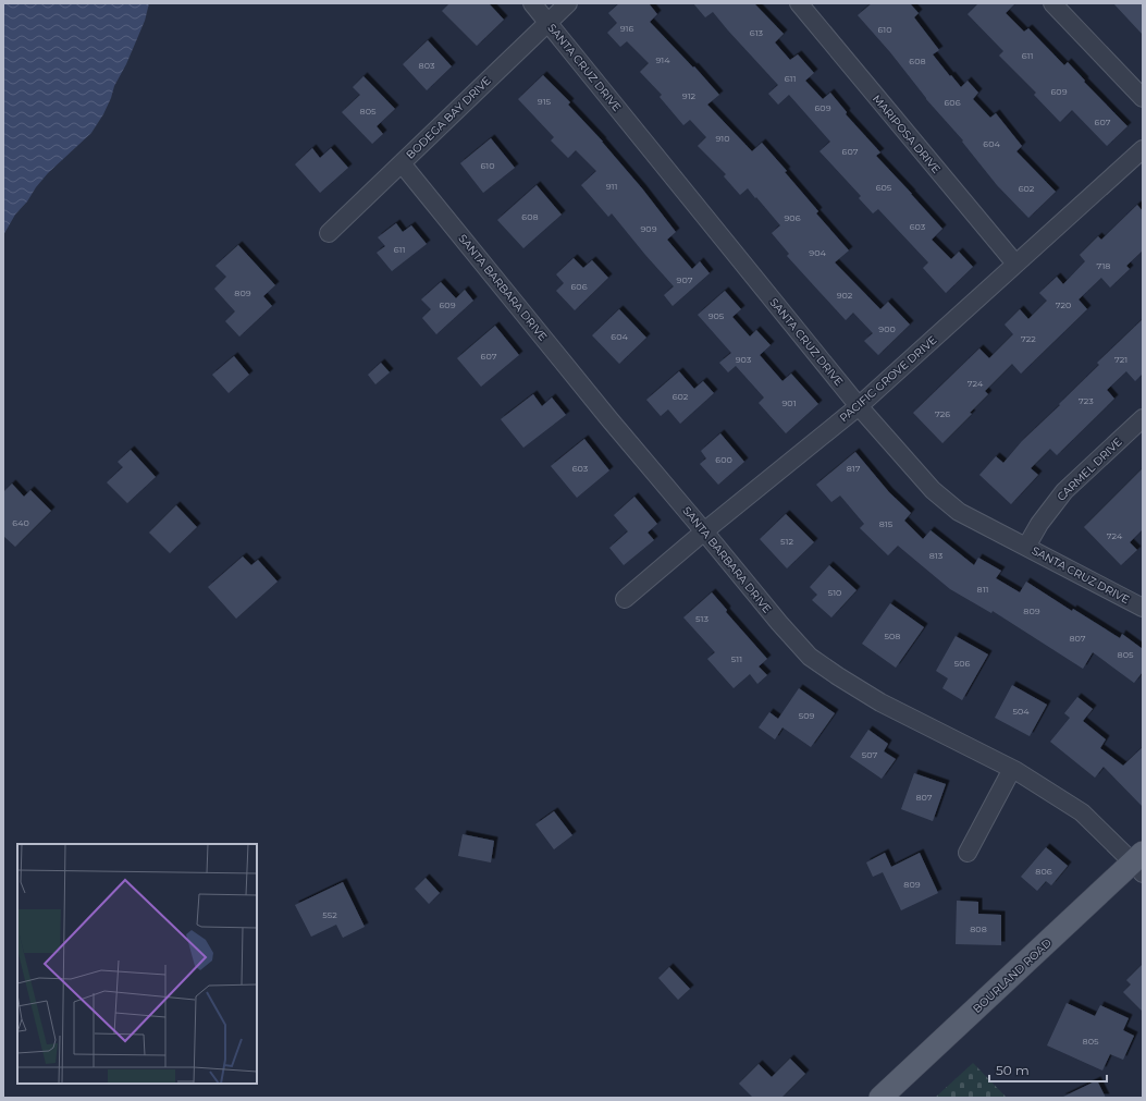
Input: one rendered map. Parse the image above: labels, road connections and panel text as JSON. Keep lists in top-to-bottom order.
{
  "streets": {
    "main road": ["BOURLAND ROAD"],
    "street": [
      "SANTA CRUZ DRIVE",
      "BODEGA BAY DRIVE",
      "MARIPOSA DRIVE",
      "SANTA BARBARA DRIVE",
      "PACIFIC GROVE DRIVE",
      "CARMEL DRIVE"
    ]
  },
  "crossings": [
    ["SANTA CRUZ DRIVE", "BODEGA BAY DRIVE"],
    ["SANTA CRUZ DRIVE", "PACIFIC GROVE DRIVE"],
    ["SANTA CRUZ DRIVE", "CARMEL DRIVE"],
    ["BODEGA BAY DRIVE", "SANTA BARBARA DRIVE"],
    ["MARIPOSA DRIVE", "PACIFIC GROVE DRIVE"],
    ["SANTA BARBARA DRIVE", "PACIFIC GROVE DRIVE"],
    ["SANTA BARBARA DRIVE", "BOURLAND ROAD"]
  ],
  "house_numbers": [
    "916",
    "610",
    "613",
    "611",
    "914",
    "608",
    "803",
    "611",
    "609",
    "912",
    "915",
    "606",
    "609",
    "805",
    "607",
    "910",
    "604",
    "607",
    "610",
    "911",
    "605",
    "602",
    "608",
    "906",
    "603",
    "909",
    "611",
    "904",
    "718",
    "907",
    "606",
    "809",
    "902",
    "609",
    "720",
    "905",
    "900",
    "604",
    "722",
    "607",
    "903",
    "721",
    "724",
    "602",
    "723",
    "901",
    "726",
    "600",
    "603",
    "817",
    "640",
    "815",
    "724",
    "512",
    "813",
    "811",
    "510",
    "809",
    "513",
    "508",
    "807",
    "805",
    "511",
    "506",
    "504",
    "509",
    "507",
    "807",
    "806",
    "809",
    "552",
    "808",
    "805"
  ],
  "scale_bar": "50 m"
}
